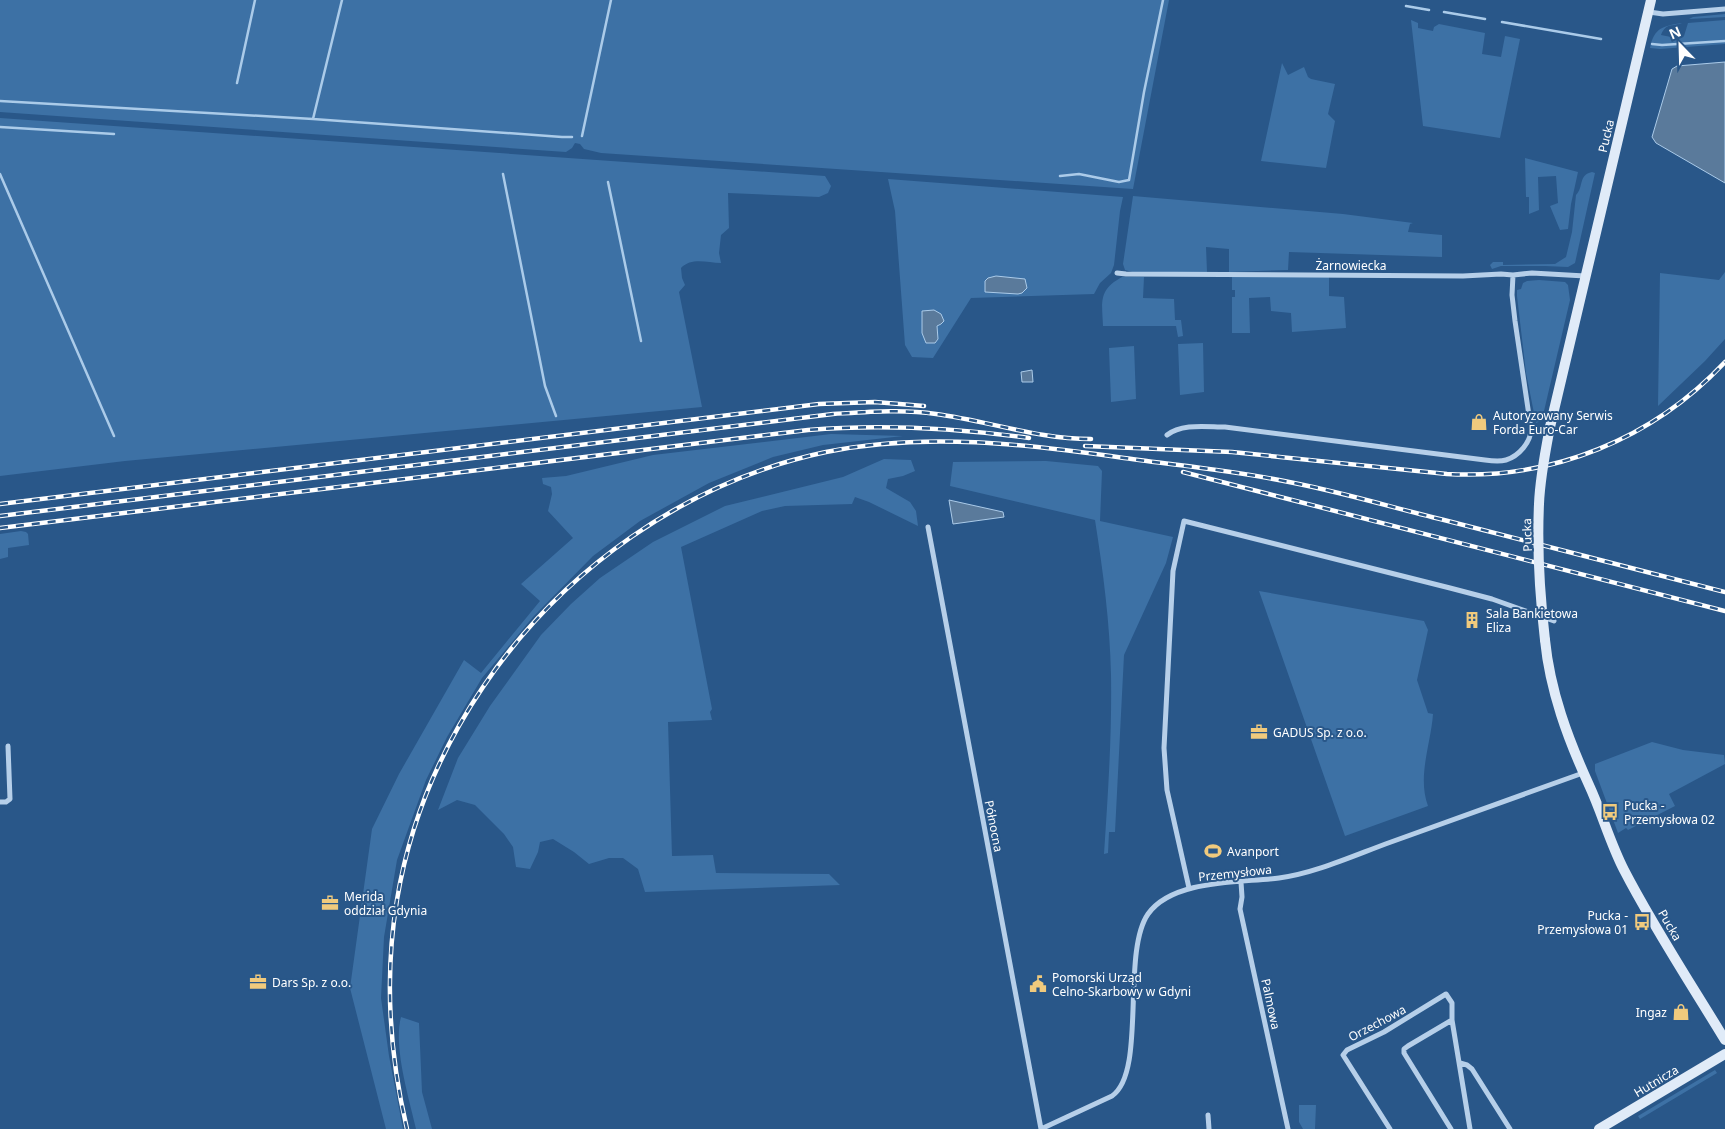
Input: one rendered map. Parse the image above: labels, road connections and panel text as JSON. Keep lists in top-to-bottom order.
{
  "streets": {
    "street": [
      "Pucka",
      "Żarnowiecka",
      "Północna",
      "Przemysłowa",
      "Palmowa",
      "Orzechowa",
      "Hutnicza"
    ]
  },
  "crossings": [
    ["Pucka", "Żarnowiecka"],
    ["Pucka", "Przemysłowa"],
    ["Północna", "Przemysłowa"],
    ["Przemysłowa", "Palmowa"]
  ],
  "places": {
    "shop": ["Autoryzowany Serwis Forda Euro-Car", "Ingaz"],
    "building": ["Sala Bankietowa Eliza"],
    "office": ["GADUS Sp. z o.o.", "Merida oddział Gdynia", "Dars Sp. z o.o."],
    "bus stop": ["Pucka - Przemysłowa 02", "Pucka - Przemysłowa 01"],
    "sports": ["Avanport"],
    "public building": ["Pomorski Urząd Celno-Skarbowy w Gdyni"]
  },
  "north": "top left"
}
